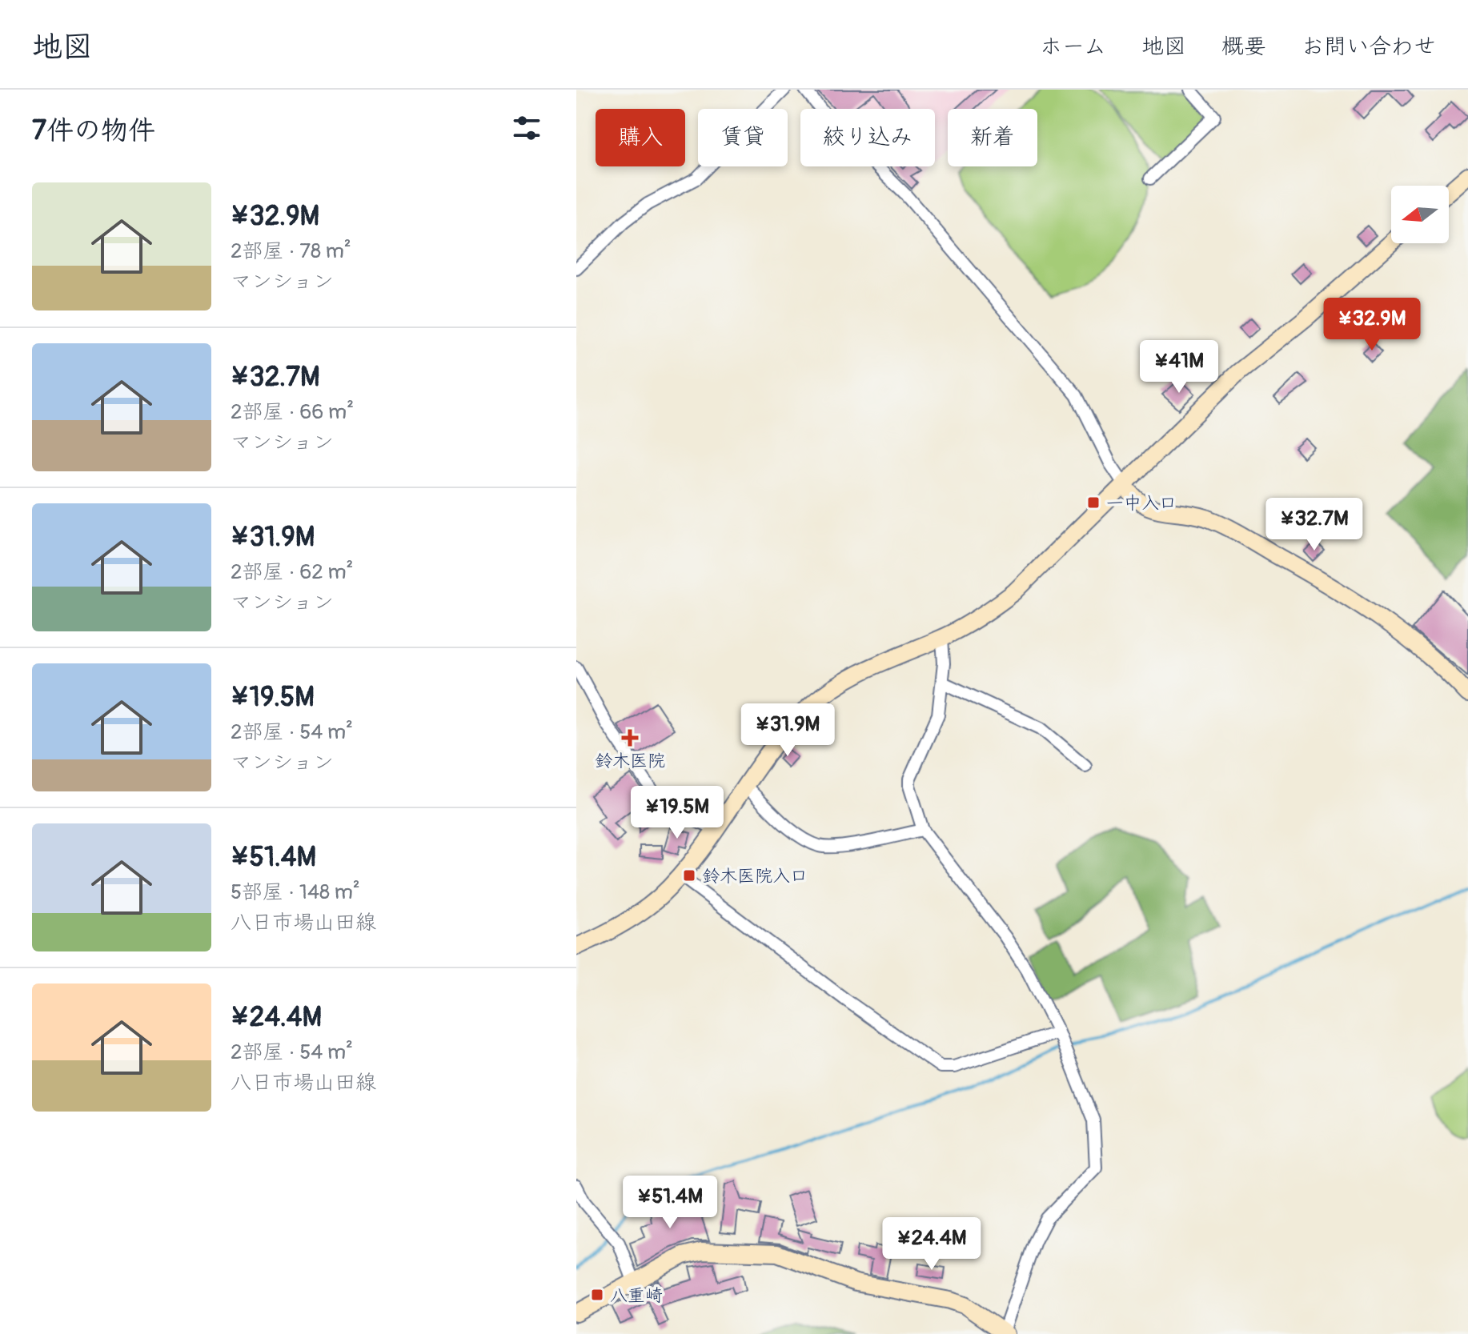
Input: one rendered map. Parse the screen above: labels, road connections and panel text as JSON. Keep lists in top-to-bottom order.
{
  "places": {
    "transit": ["一中入口", "鈴木医院入口", "八重崎"],
    "health": ["鈴木医院"]
  },
  "north": "left",
  "page": {
    "header": "地図",
    "nav": [
      "ホーム",
      "地図",
      "概要",
      "お問い合わせ"
    ],
    "heading": "7件の物件",
    "chip": [
      "購入",
      "賃貸",
      "絞り込み",
      "新着"
    ],
    "list": [
      {
        "name": "¥32.9M",
        "note": "2部屋 · 78 m² · マンション"
      },
      {
        "name": "¥32.7M",
        "note": "2部屋 · 66 m² · マンション"
      },
      {
        "name": "¥31.9M",
        "note": "2部屋 · 62 m² · マンション"
      },
      {
        "name": "¥19.5M",
        "note": "2部屋 · 54 m² · マンション"
      },
      {
        "name": "¥51.4M",
        "note": "5部屋 · 148 m² · 八日市場山田線"
      },
      {
        "name": "¥24.4M",
        "note": "2部屋 · 54 m² · 八日市場山田線"
      }
    ],
    "price": [
      "¥32.9M",
      "¥41M",
      "¥32.7M",
      "¥31.9M",
      "¥19.5M",
      "¥51.4M",
      "¥24.4M"
    ]
  }
}
